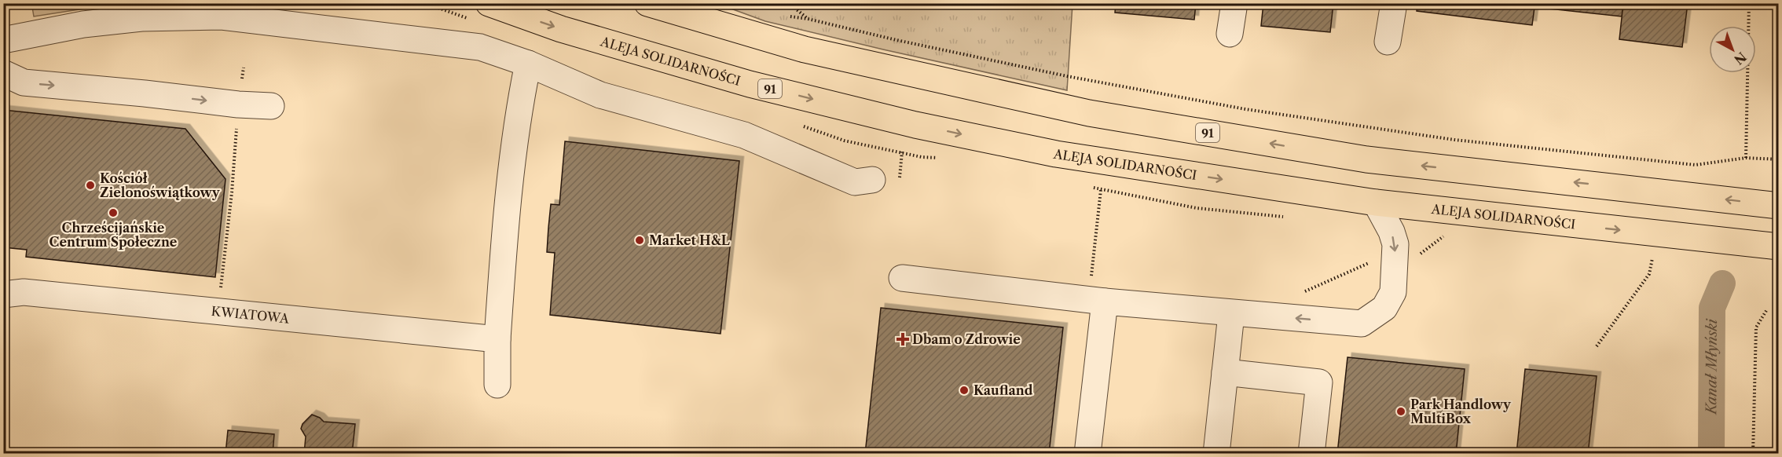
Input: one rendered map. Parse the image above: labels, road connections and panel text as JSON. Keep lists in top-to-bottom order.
{
  "streets": {
    "main road": ["ALEJA SOLIDARNOŚCI", "91"],
    "street": ["KWIATOWA"]
  },
  "water": ["Kanał Młyński"],
  "places": {
    "other": [
      "Kościół Zielonoświątkowy",
      "Chrześcijańskie Centrum Społeczne",
      "Market H&L",
      "Kaufland",
      "Park Handlowy MultiBox"
    ],
    "health": ["Dbam o Zdrowie"]
  },
  "north": "bottom right"
}
